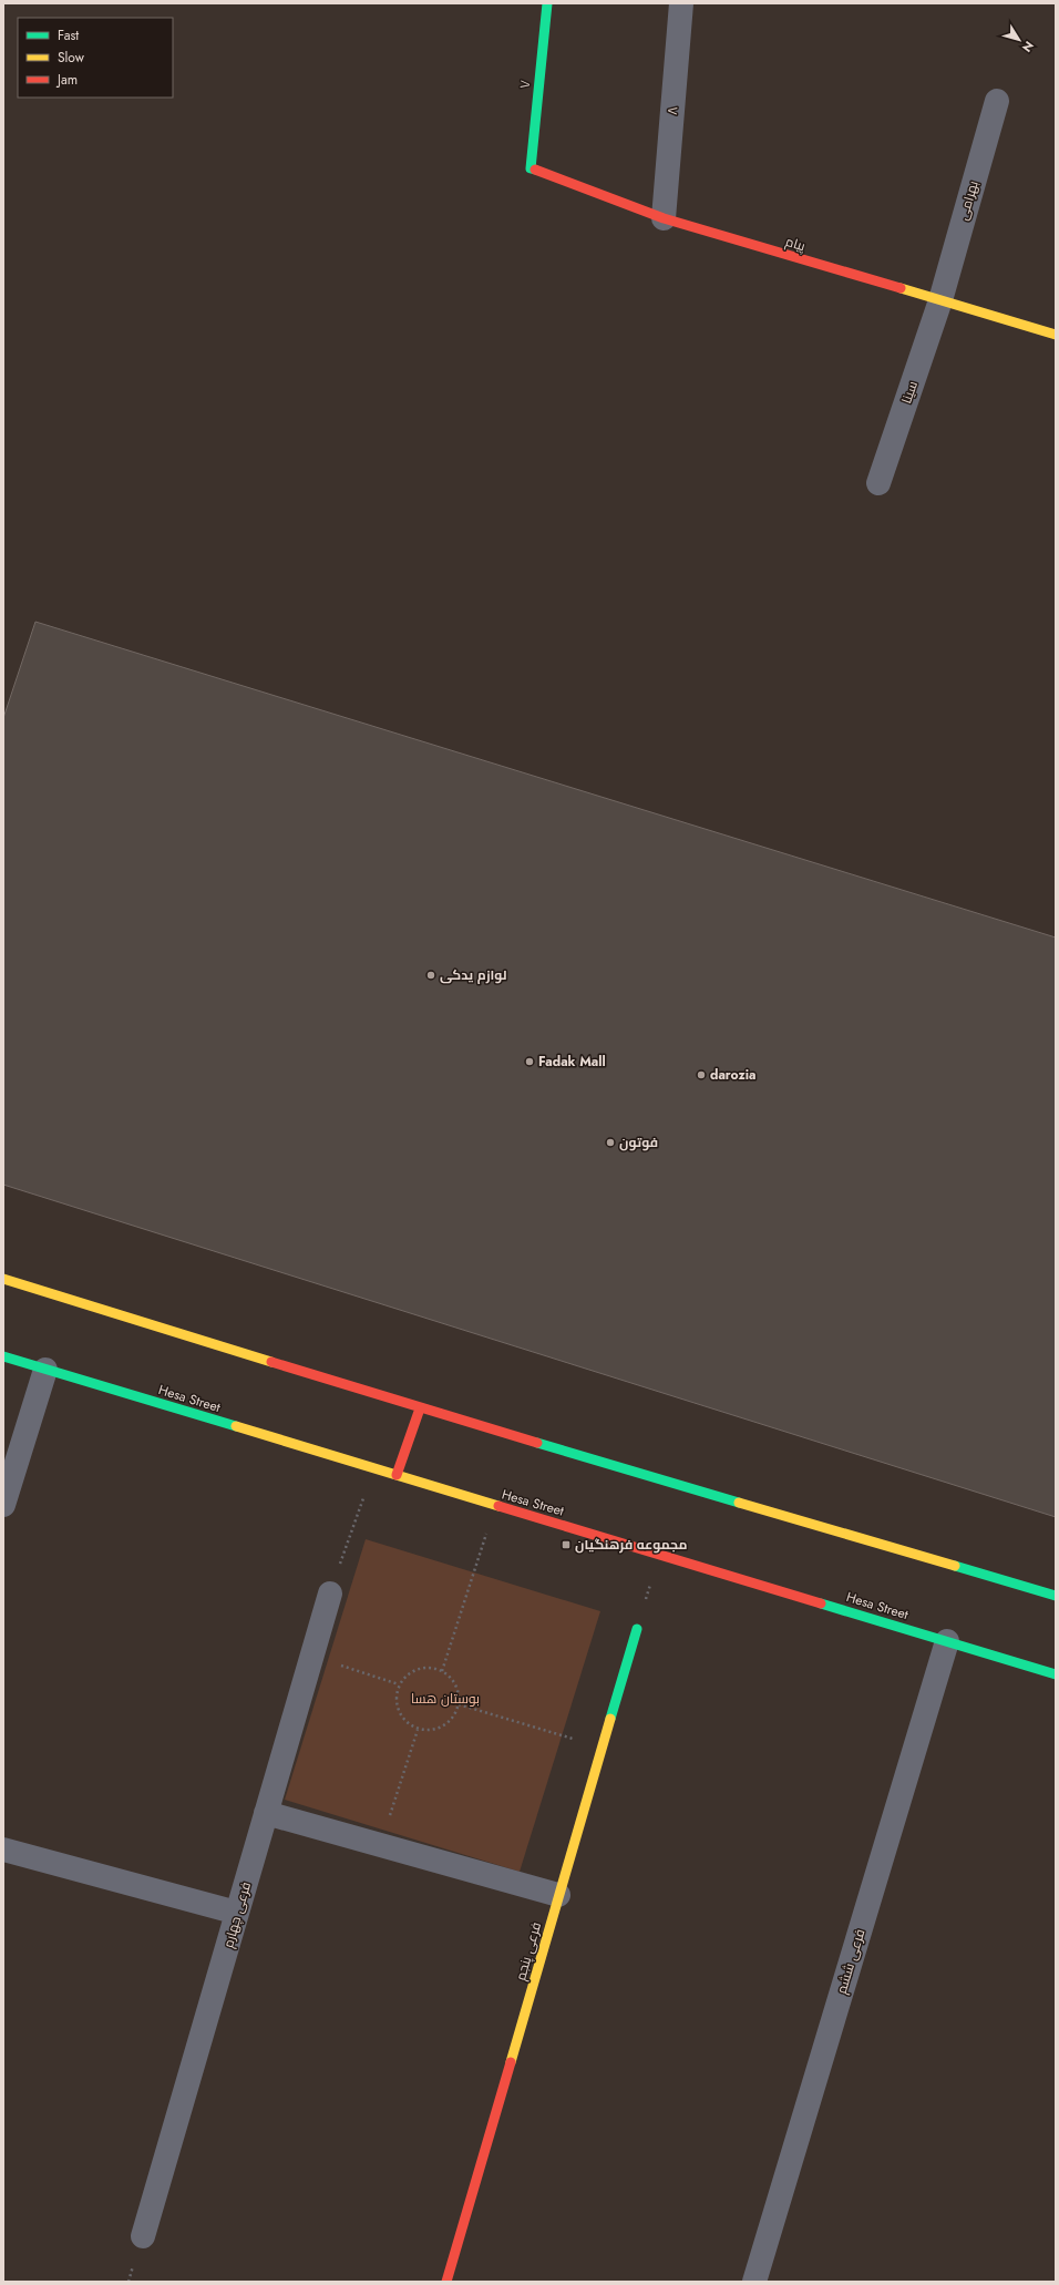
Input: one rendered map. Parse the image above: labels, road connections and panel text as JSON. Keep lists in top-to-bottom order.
{
  "streets": {
    "main road": [
      "۷",
      "پیام",
      "Hesa Street",
      "فرعی پنجم"
    ],
    "street": [
      "۸",
      "بهرامی",
      "سینا",
      "فرعی چهارم",
      "فرعی ششم"
    ]
  },
  "crossings": [
    ["۷", "پیام"],
    ["۸", "پیام"],
    ["بهرامی", "پیام"],
    ["بهرامی", "سینا"],
    ["پیام", "سینا"],
    ["Hesa Street", "فرعی ششم"]
  ],
  "parks": ["بوستان هسا"],
  "places": {
    "other": [
      "لوازم یدکی",
      "Fadak Mall",
      "darozia",
      "فوتون"
    ],
    "transit": ["مجموعه فرهنگیان"]
  },
  "legend": ["Fast", "Slow", "Jam"],
  "north": "bottom right"
}
